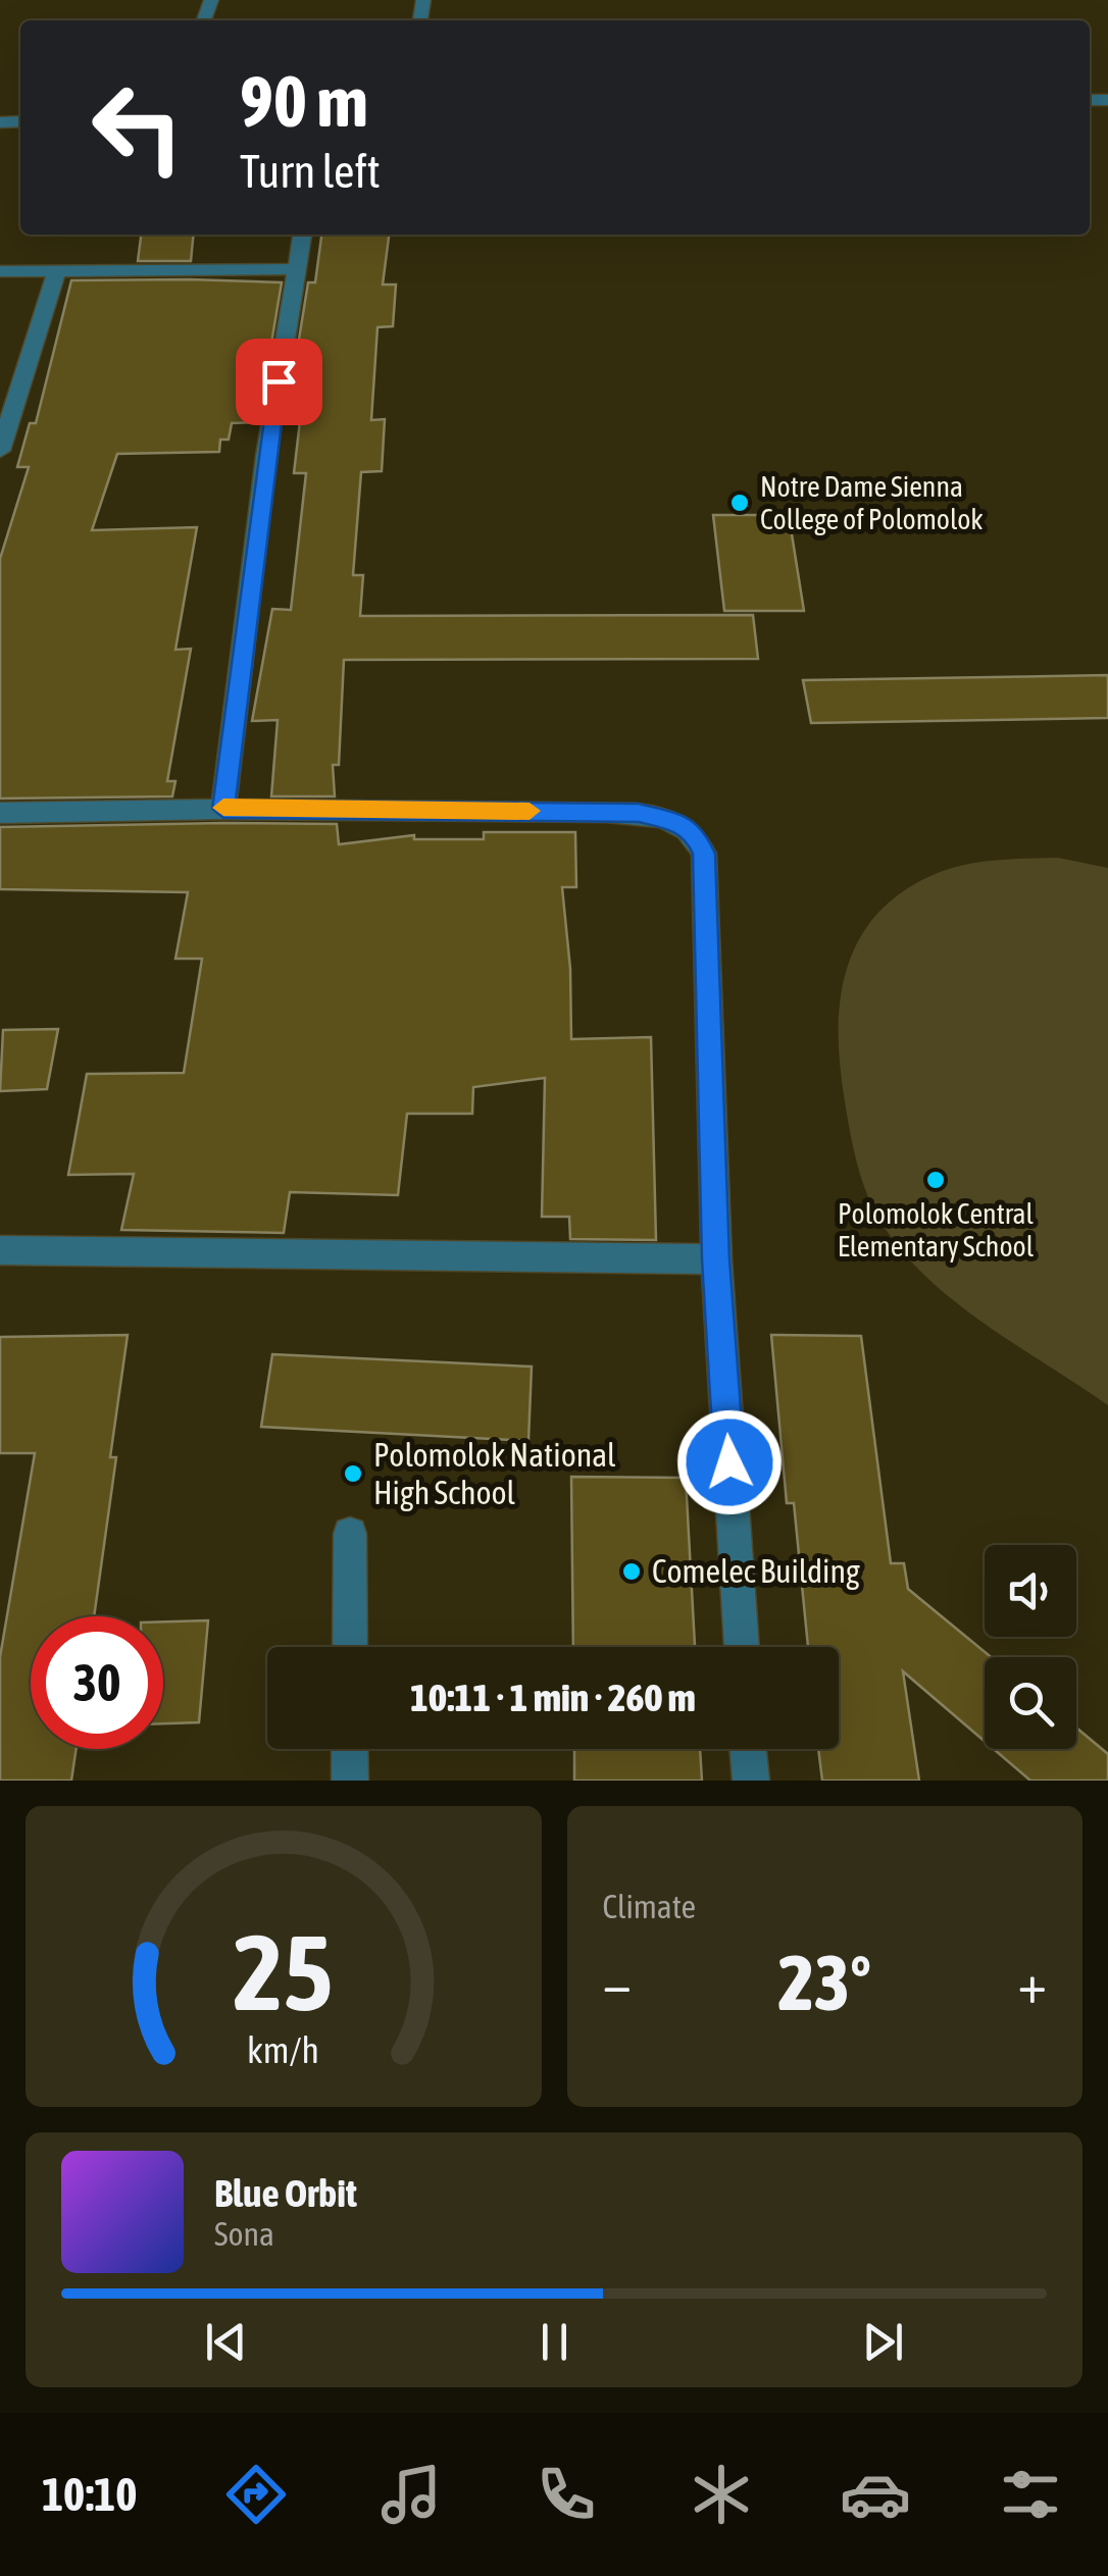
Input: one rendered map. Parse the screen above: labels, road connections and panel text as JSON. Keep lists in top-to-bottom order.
{
  "places": [
    "Notre Dame Sienna College of Polomolok",
    "Polomolok Central Elementary School",
    "Polomolok National High School",
    "Comelec Building"
  ],
  "page": {
    "turn": ["90 m", "Turn left"],
    "limit": "30",
    "trip": "10:11 · 1 min · 260 m",
    "tile": "Climate",
    "heat": ["−", "23°", "+"],
    "song": ["Blue Orbit", "Sona"],
    "tabs": "10:10",
    "gauge": ["25", "km/h"]
  }
}
